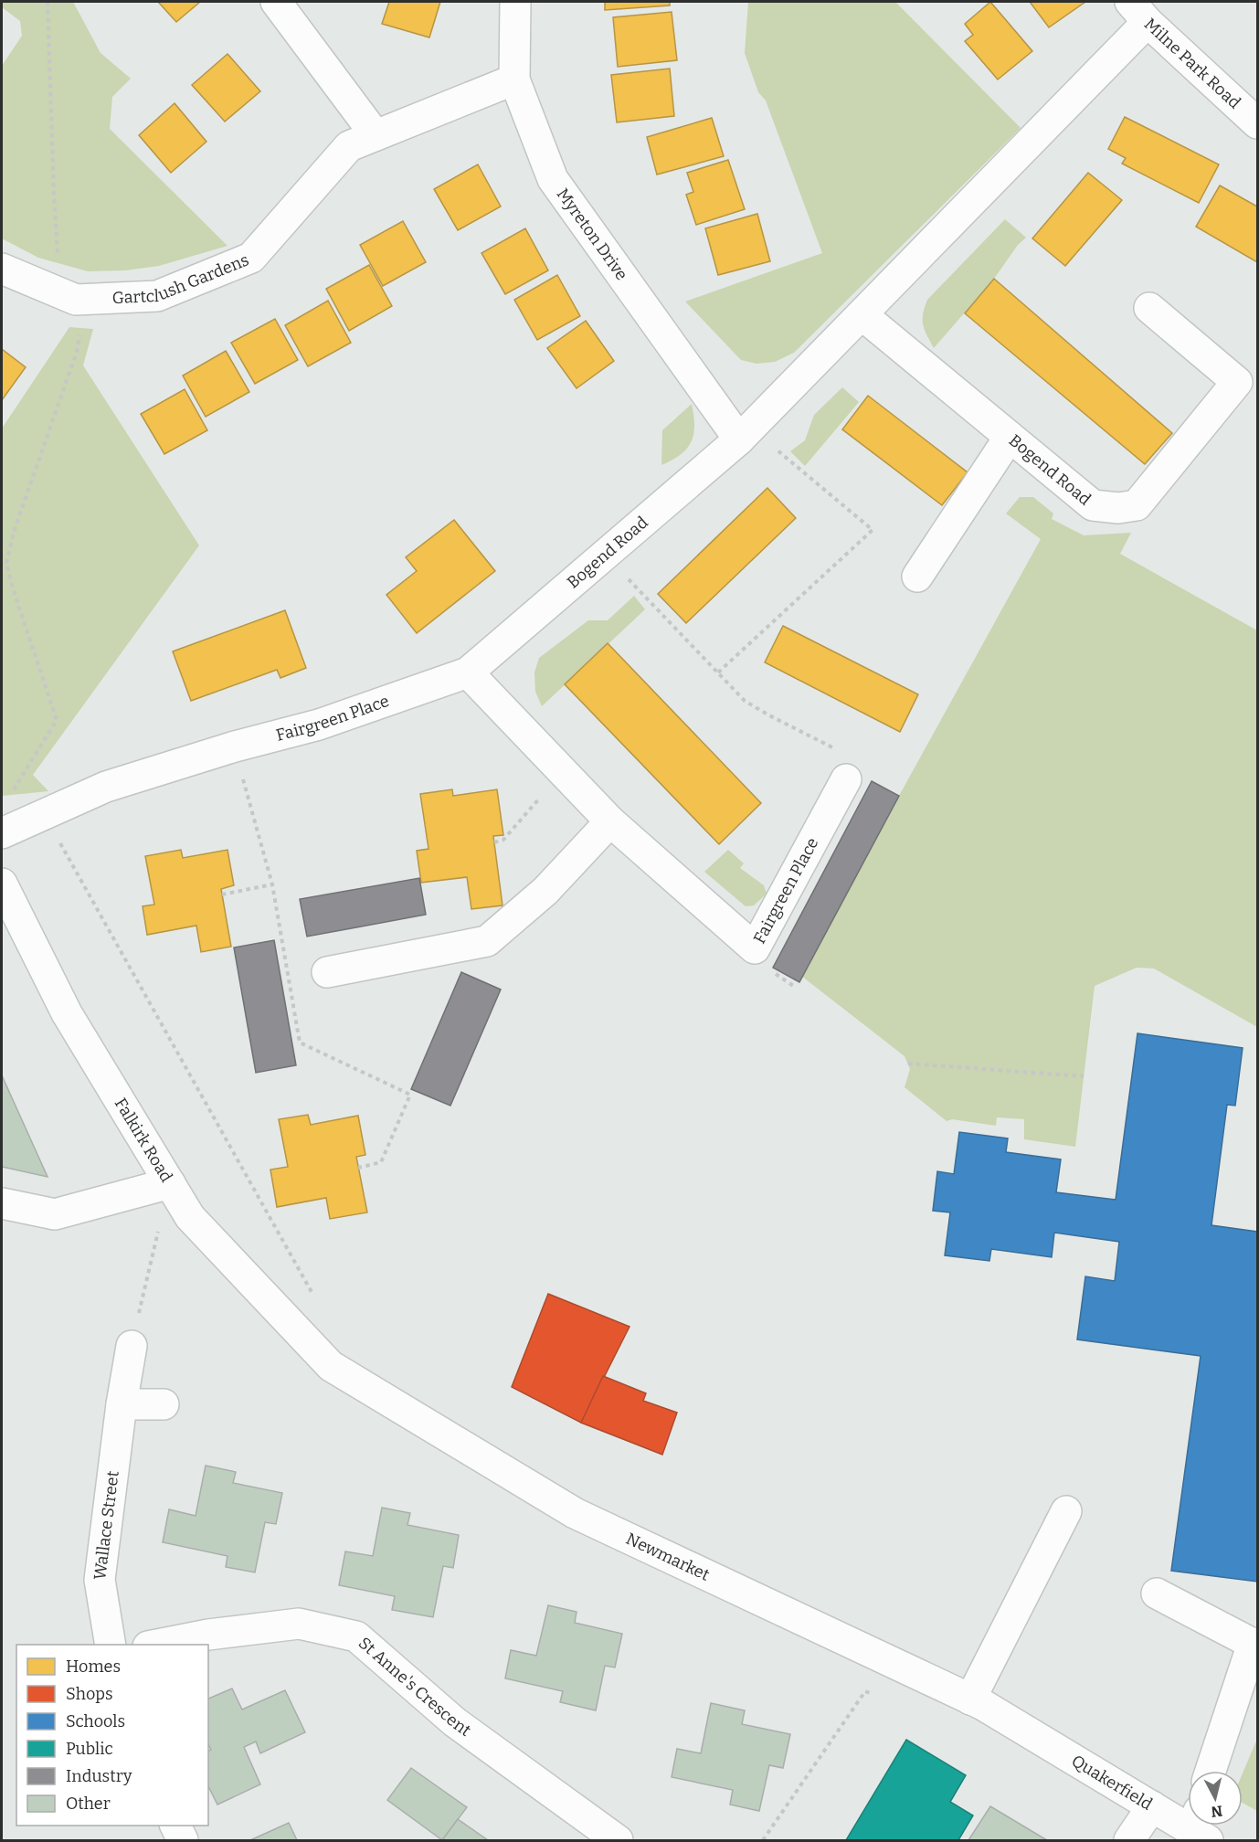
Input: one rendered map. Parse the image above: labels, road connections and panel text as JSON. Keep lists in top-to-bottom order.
{
  "streets": {
    "street": [
      "Milne Park Road",
      "Myreton Drive",
      "Gartclush Gardens",
      "Bogend Road",
      "Fairgreen Place",
      "Falkirk Road",
      "Wallace Street",
      "Newmarket",
      "St Anne's Crescent",
      "Quakerfield"
    ]
  },
  "crossings": [
    ["Milne Park Road", "Bogend Road"],
    ["Myreton Drive", "Gartclush Gardens"],
    ["Myreton Drive", "Bogend Road"],
    ["Bogend Road", "Fairgreen Place"],
    ["Falkirk Road", "Newmarket"],
    ["Newmarket", "Quakerfield"]
  ],
  "legend": [
    "Homes",
    "Shops",
    "Schools",
    "Public",
    "Industry",
    "Other"
  ],
  "north": "bottom"
}
